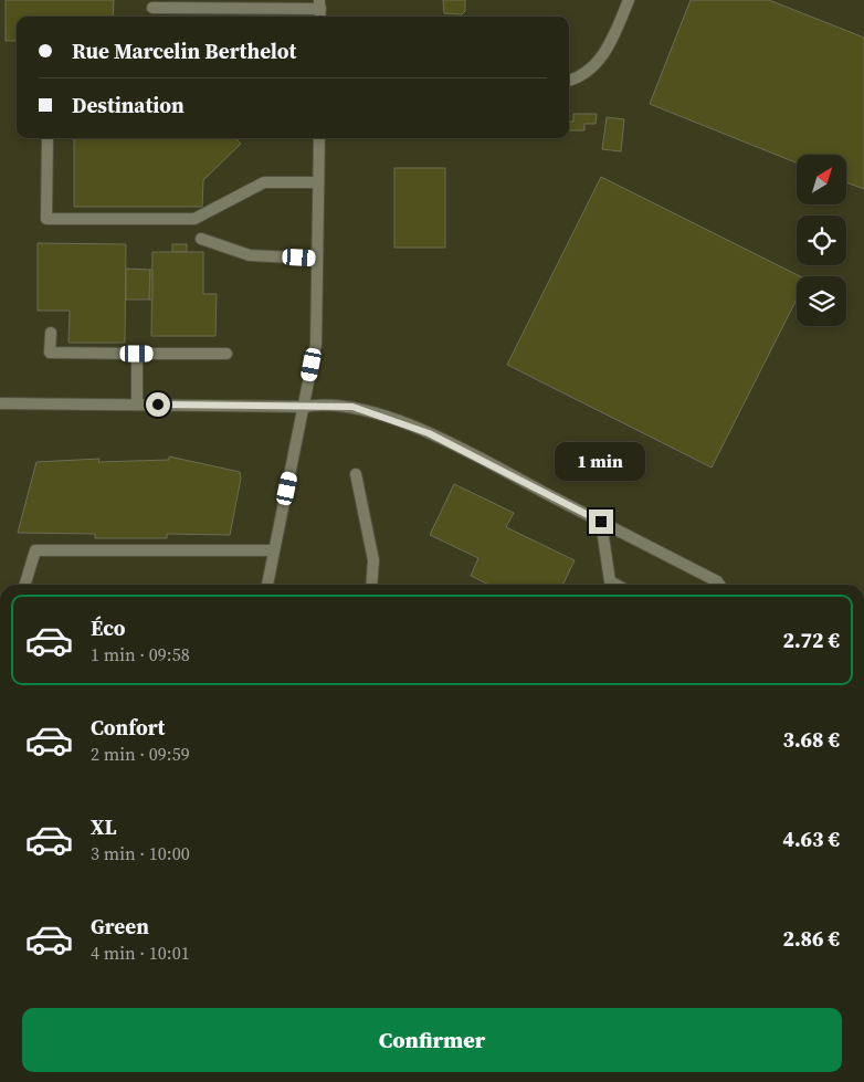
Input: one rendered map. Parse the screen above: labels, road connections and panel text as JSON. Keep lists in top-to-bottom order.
{
  "north": "top right",
  "page": {
    "banner": ["Rue Marcelin Berthelot", "Destination"],
    "bubble": "1 min",
    "list": [
      {
        "name": "Éco",
        "note": "1 min · 09:58",
        "value": "2.72 €"
      },
      {
        "name": "Confort",
        "note": "2 min · 09:59",
        "value": "3.68 €"
      },
      {
        "name": "XL",
        "note": "3 min · 10:00",
        "value": "4.63 €"
      },
      {
        "name": "Green",
        "note": "4 min · 10:01",
        "value": "2.86 €"
      }
    ],
    "buttons": "Confirmer"
  }
}
